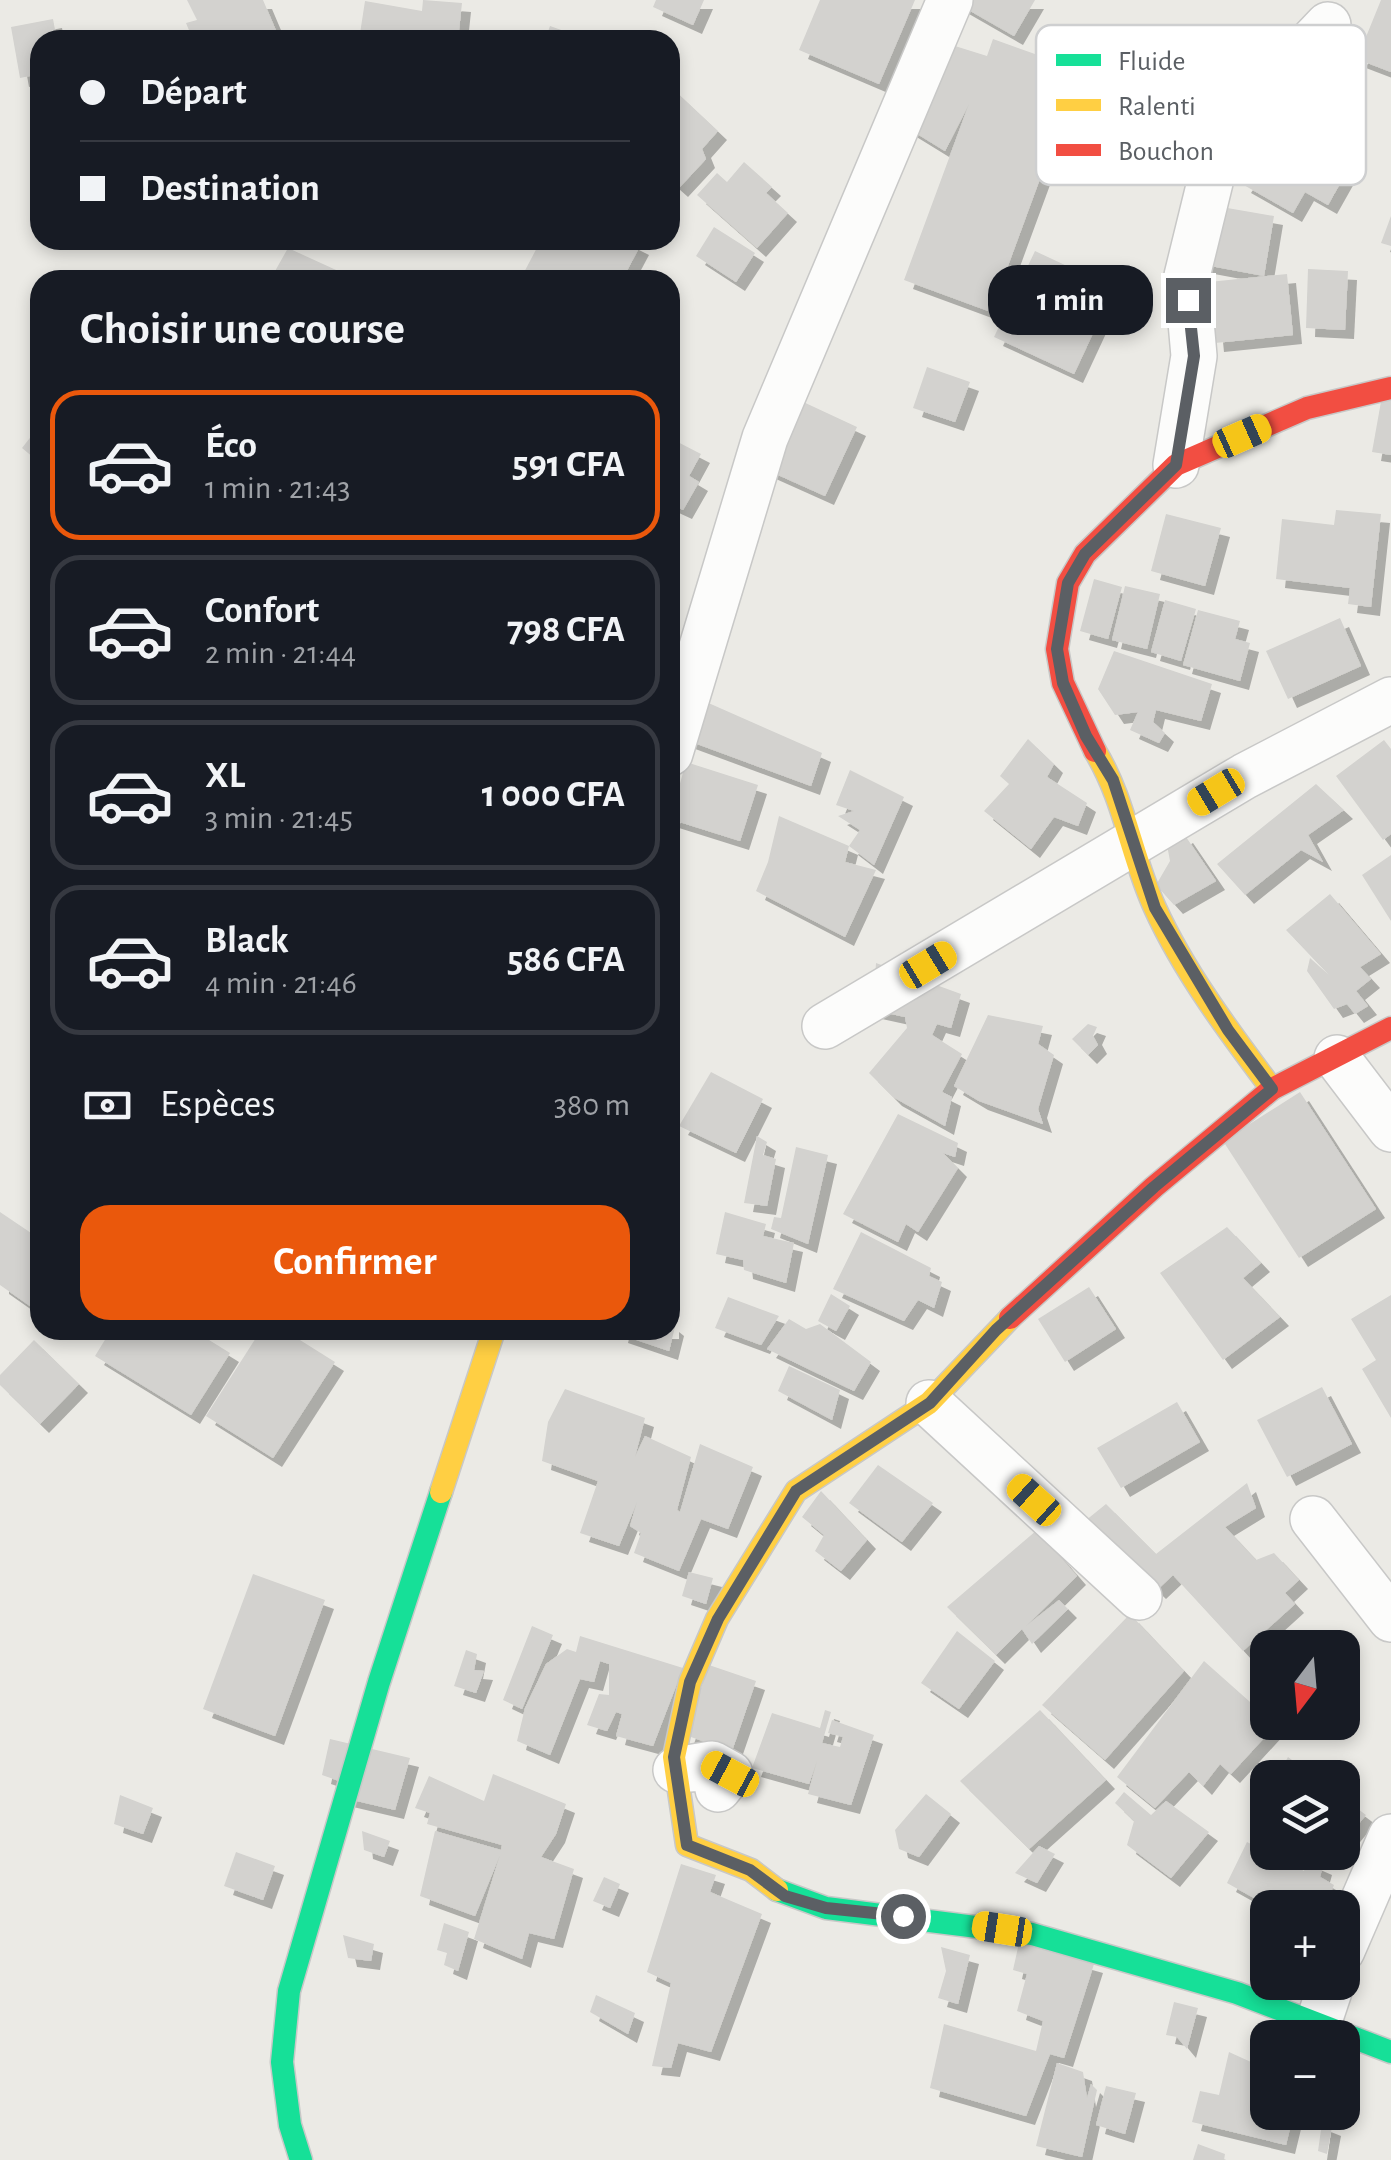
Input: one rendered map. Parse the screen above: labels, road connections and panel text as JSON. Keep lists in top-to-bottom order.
{
  "legend": ["Fluide", "Ralenti", "Bouchon"],
  "north": "bottom",
  "page": {
    "banner": ["Départ", "Destination"],
    "bubble": "1 min",
    "heading": "Choisir une course",
    "list": [
      {
        "name": "Éco",
        "note": "1 min · 21:43",
        "value": "591 CFA"
      },
      {
        "name": "Confort",
        "note": "2 min · 21:44",
        "value": "798 CFA"
      },
      {
        "name": "XL",
        "note": "3 min · 21:45",
        "value": "1 000 CFA"
      },
      {
        "name": "Black",
        "note": "4 min · 21:46",
        "value": "586 CFA"
      }
    ],
    "pay": ["Espèces", "380 m"],
    "buttons": "Confirmer",
    "map_buttons": ["+", "−"]
  }
}
